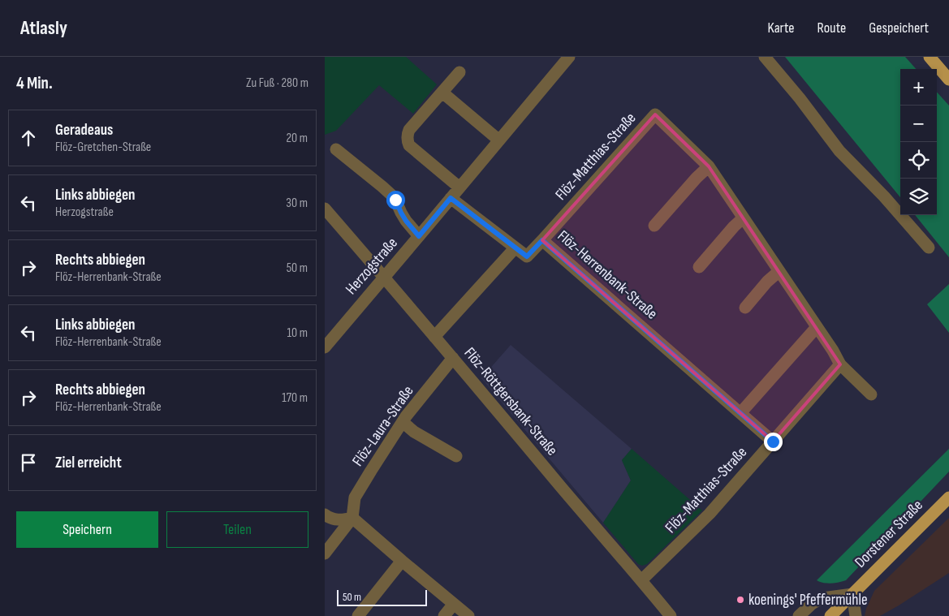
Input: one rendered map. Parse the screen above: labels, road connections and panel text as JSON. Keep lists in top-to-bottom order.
{
  "streets": {
    "main road": ["Dorstener Straße"],
    "street": [
      "Flöz-Matthias-Straße",
      "Herzogstraße",
      "Flöz-Herrenbank-Straße",
      "Flöz-Röttgersbank-Straße",
      "Flöz-Laura-Straße"
    ]
  },
  "crossings": [
    ["Flöz-Matthias-Straße", "Flöz-Herrenbank-Straße"],
    ["Flöz-Matthias-Straße", "Flöz-Röttgersbank-Straße"],
    ["Herzogstraße", "Flöz-Herrenbank-Straße"],
    ["Herzogstraße", "Flöz-Röttgersbank-Straße"],
    ["Flöz-Röttgersbank-Straße", "Flöz-Laura-Straße"]
  ],
  "places": ["koenings' Pfeffermühle"],
  "scale_bar": "50 m",
  "page": {
    "header": "Atlasly",
    "nav": ["Karte", "Route", "Gespeichert"],
    "heading": ["4 Min.", "Zu Fuß · 280 m"],
    "map_buttons": ["+", "−"],
    "list": [
      ["Geradeaus", "Flöz-Gretchen-Straße", "20 m"],
      ["Links abbiegen", "Herzogstraße", "30 m"],
      ["Rechts abbiegen", "Flöz-Herrenbank-Straße", "50 m"],
      ["Links abbiegen", "Flöz-Herrenbank-Straße", "10 m"],
      ["Rechts abbiegen", "Flöz-Herrenbank-Straße", "170 m"],
      "Ziel erreicht"
    ],
    "buttons": ["Speichern", "Teilen"],
    "scale": "50 m"
  }
}
